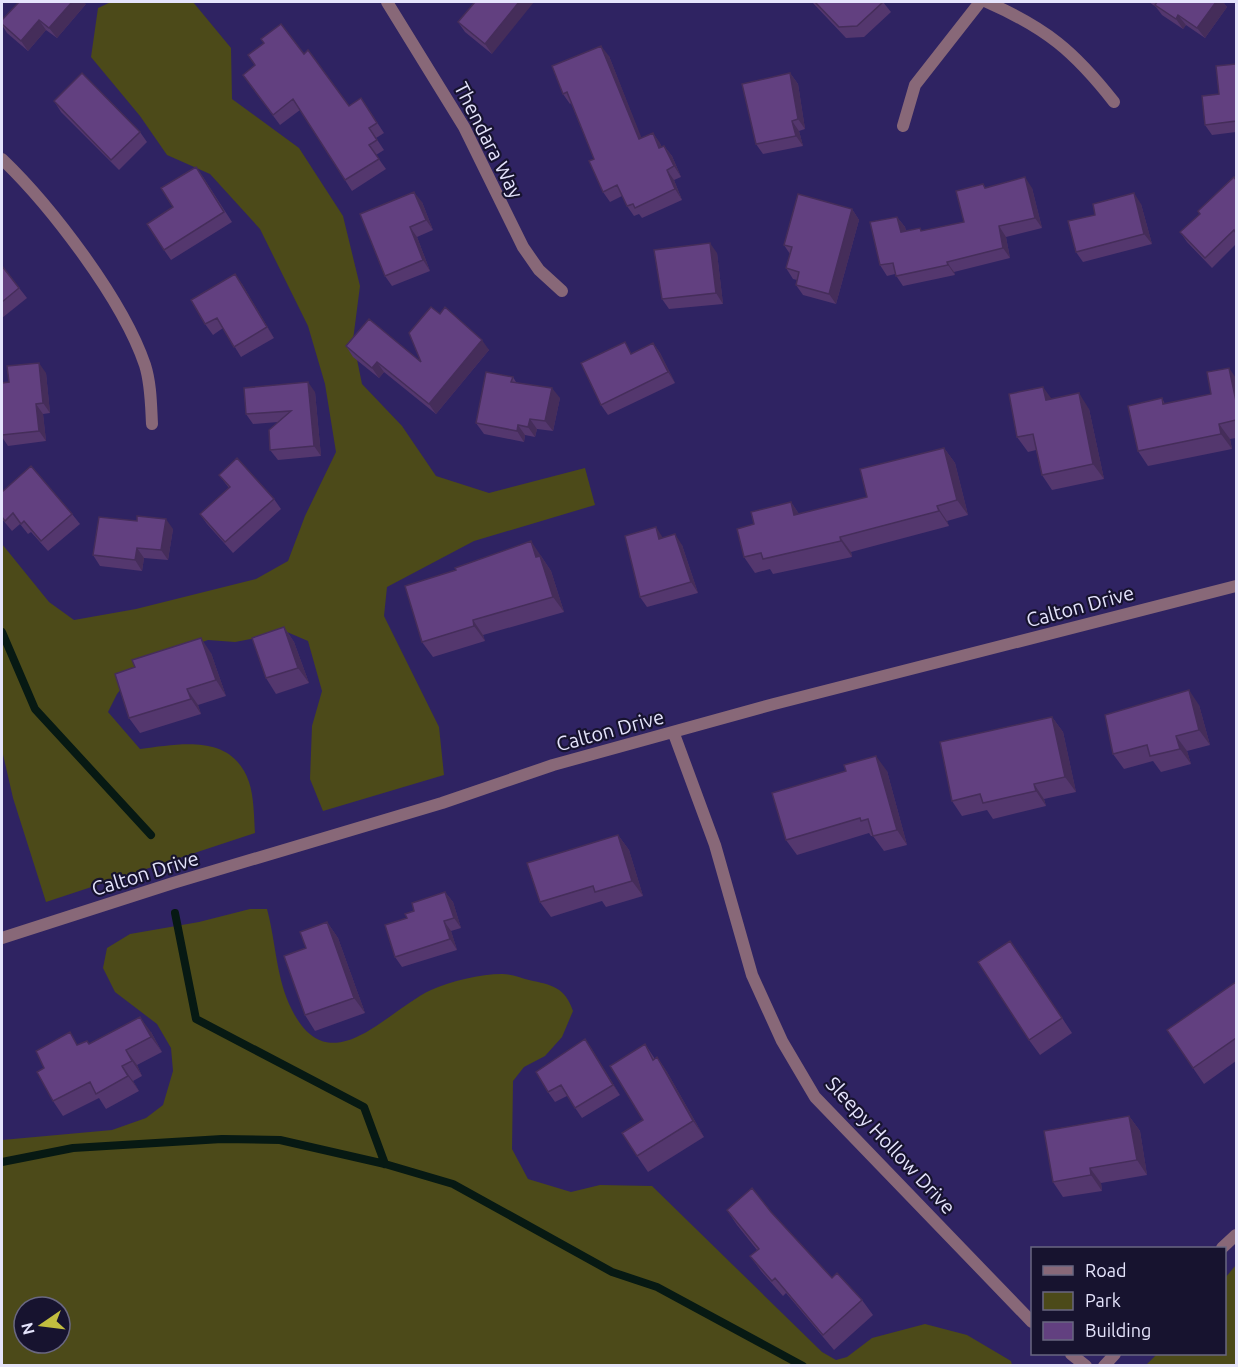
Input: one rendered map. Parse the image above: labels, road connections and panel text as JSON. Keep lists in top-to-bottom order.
{
  "streets": {
    "street": ["Thendara Way", "Calton Drive", "Sleepy Hollow Drive"]
  },
  "crossings": [
    ["Calton Drive", "Sleepy Hollow Drive"]
  ],
  "legend": ["Road", "Park", "Building"],
  "north": "left"
}
